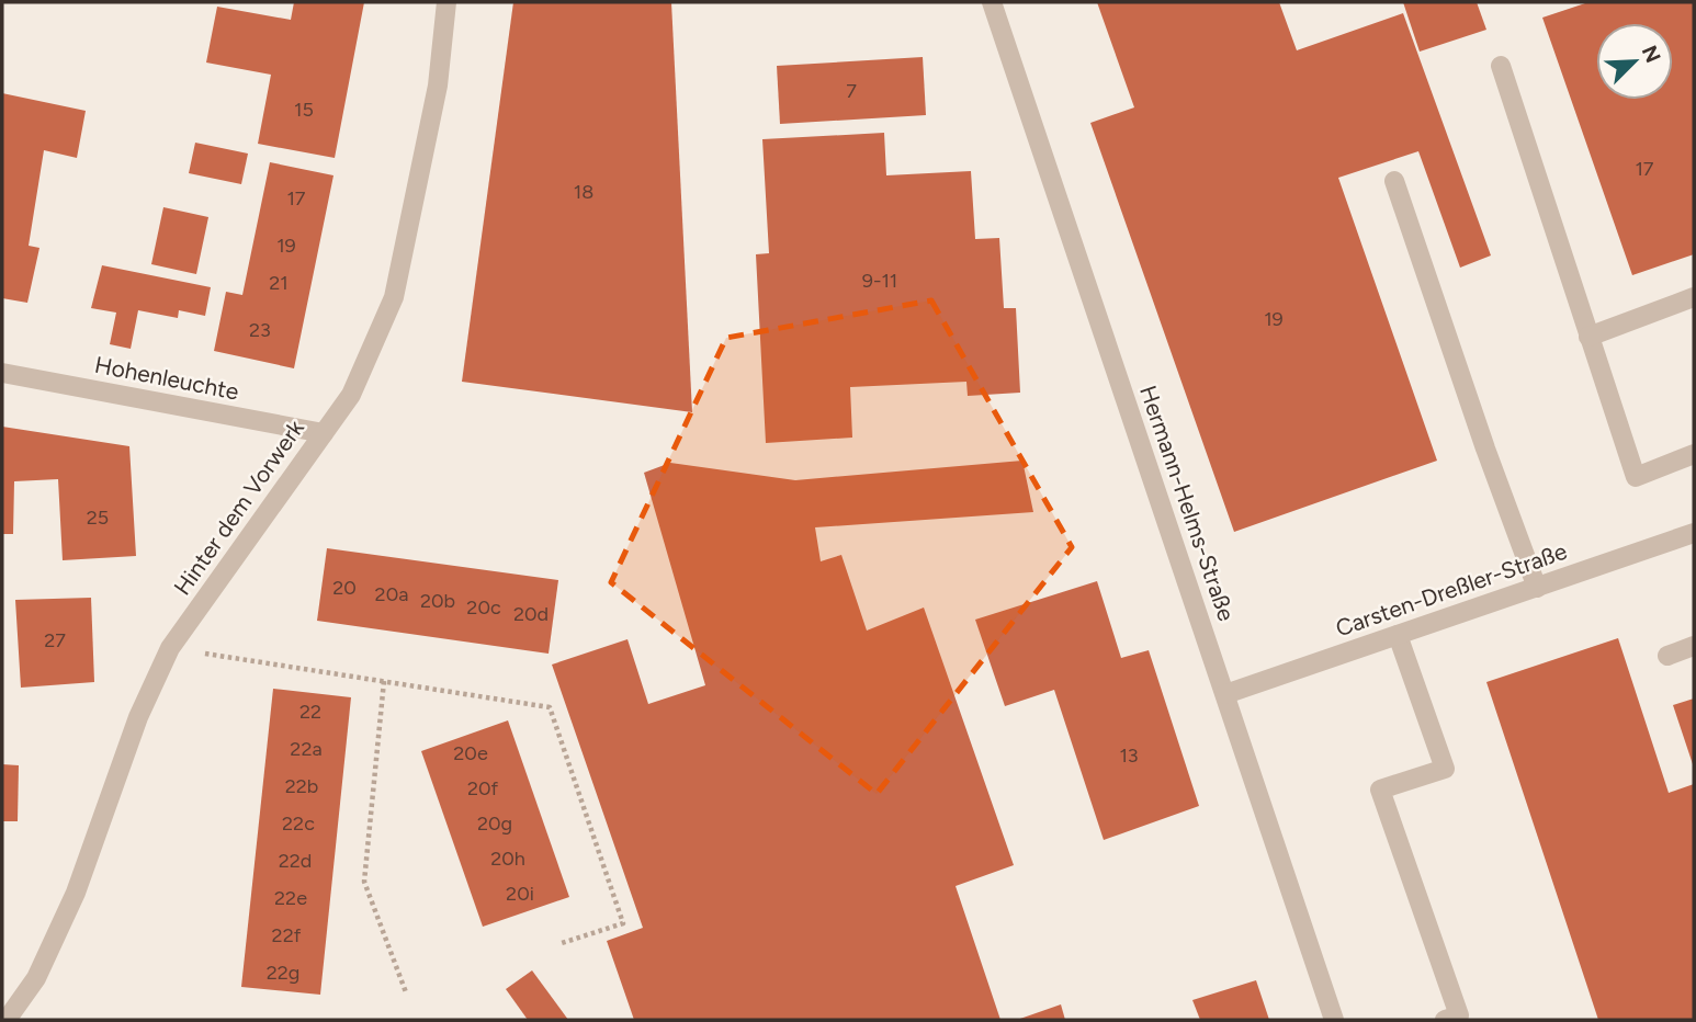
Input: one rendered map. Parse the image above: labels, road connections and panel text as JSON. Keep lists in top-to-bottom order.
{
  "streets": {
    "street": [
      "Hohenleuchte",
      "Hermann-Helms-Straße",
      "Hinter dem Vorwerk",
      "Carsten-Dreßler-Straße"
    ]
  },
  "crossings": [
    ["Hohenleuchte", "Hinter dem Vorwerk"],
    ["Hermann-Helms-Straße", "Carsten-Dreßler-Straße"]
  ],
  "house_numbers": [
    "7",
    "15",
    "17",
    "18",
    "17",
    "19",
    "9-11",
    "21",
    "19",
    "23",
    "25",
    "20",
    "20a",
    "20b",
    "20c",
    "20d",
    "27",
    "22",
    "22a",
    "20e",
    "13",
    "22b",
    "20f",
    "22c",
    "20g",
    "20h",
    "22d",
    "20i",
    "22e",
    "22f",
    "22g"
  ],
  "north": "top right"
}
